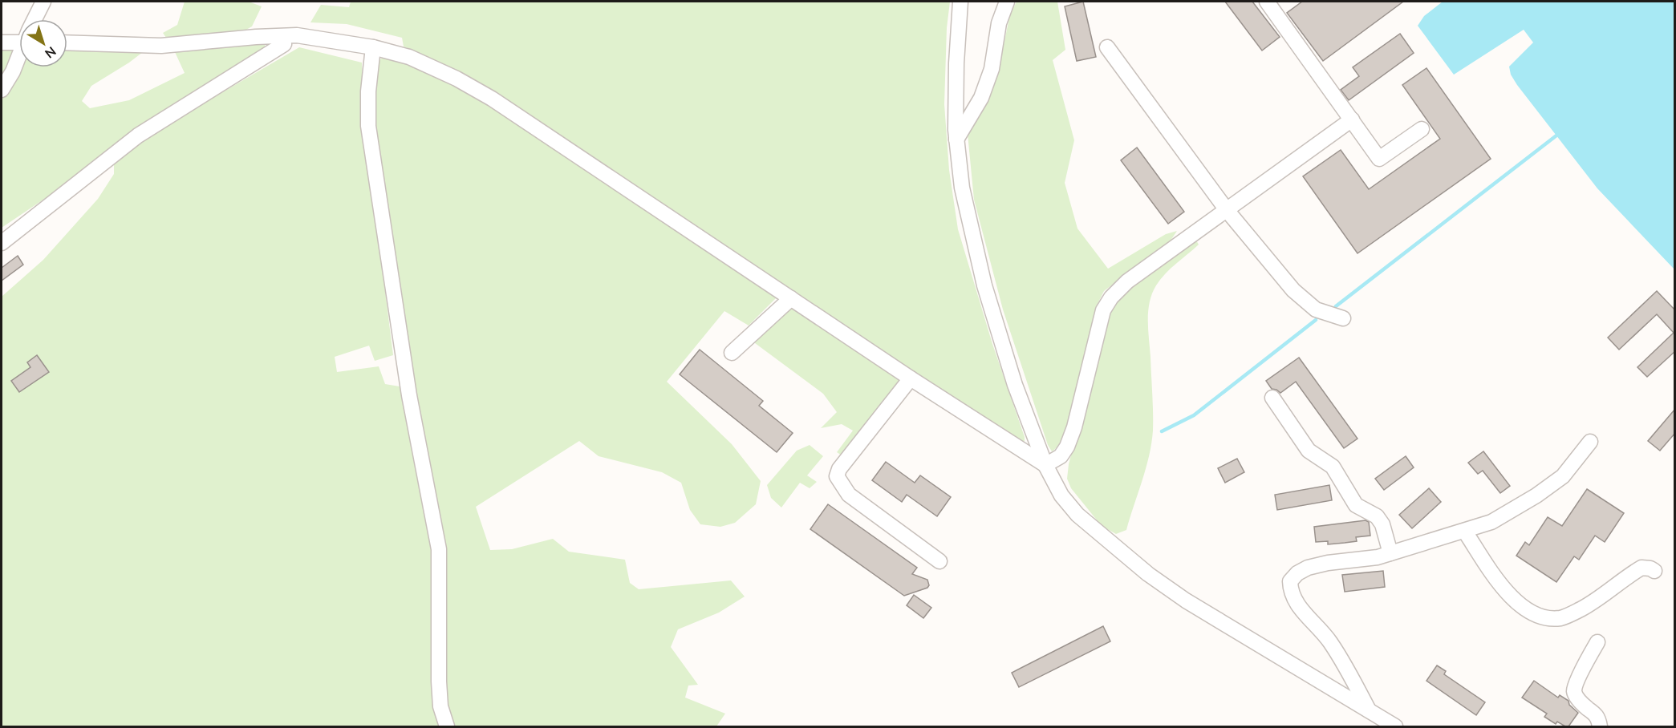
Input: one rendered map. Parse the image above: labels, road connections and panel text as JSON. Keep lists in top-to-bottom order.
{
  "north": "bottom right"
}
